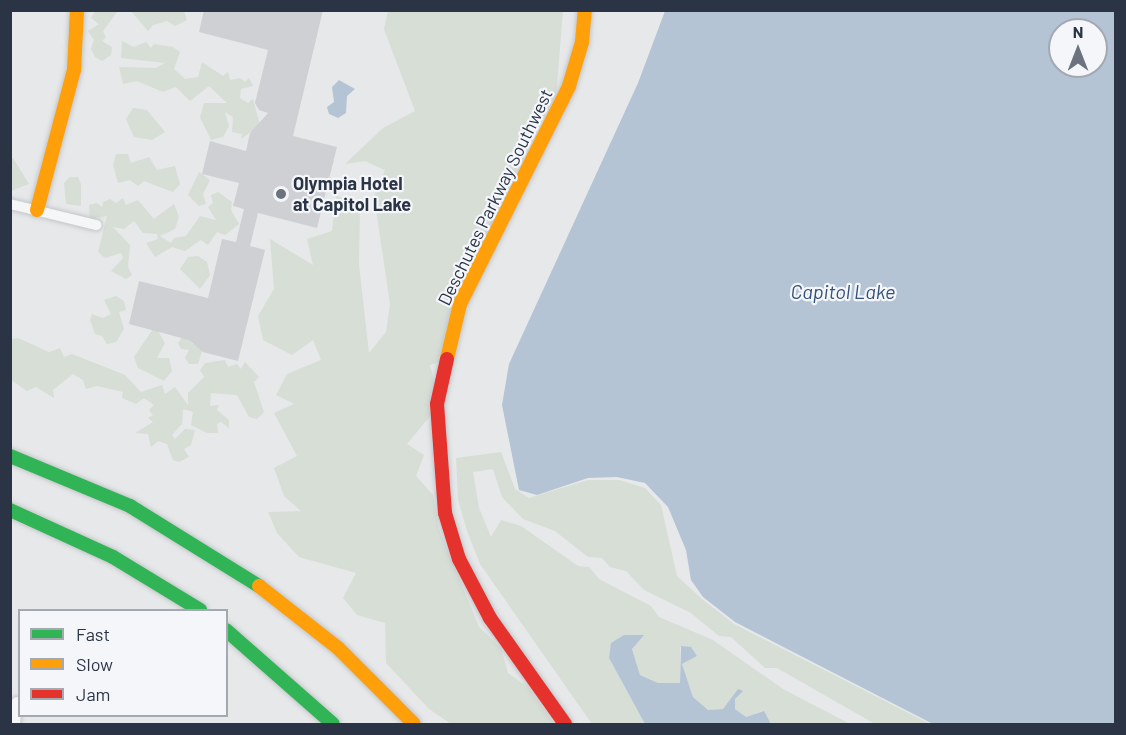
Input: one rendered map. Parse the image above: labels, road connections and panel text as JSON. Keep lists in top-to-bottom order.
{
  "streets": {
    "main road": ["Deschutes Parkway Southwest"]
  },
  "water": ["Capitol Lake"],
  "places": ["Olympia Hotel at Capitol Lake"],
  "legend": ["Fast", "Slow", "Jam"],
  "north": "top"
}
